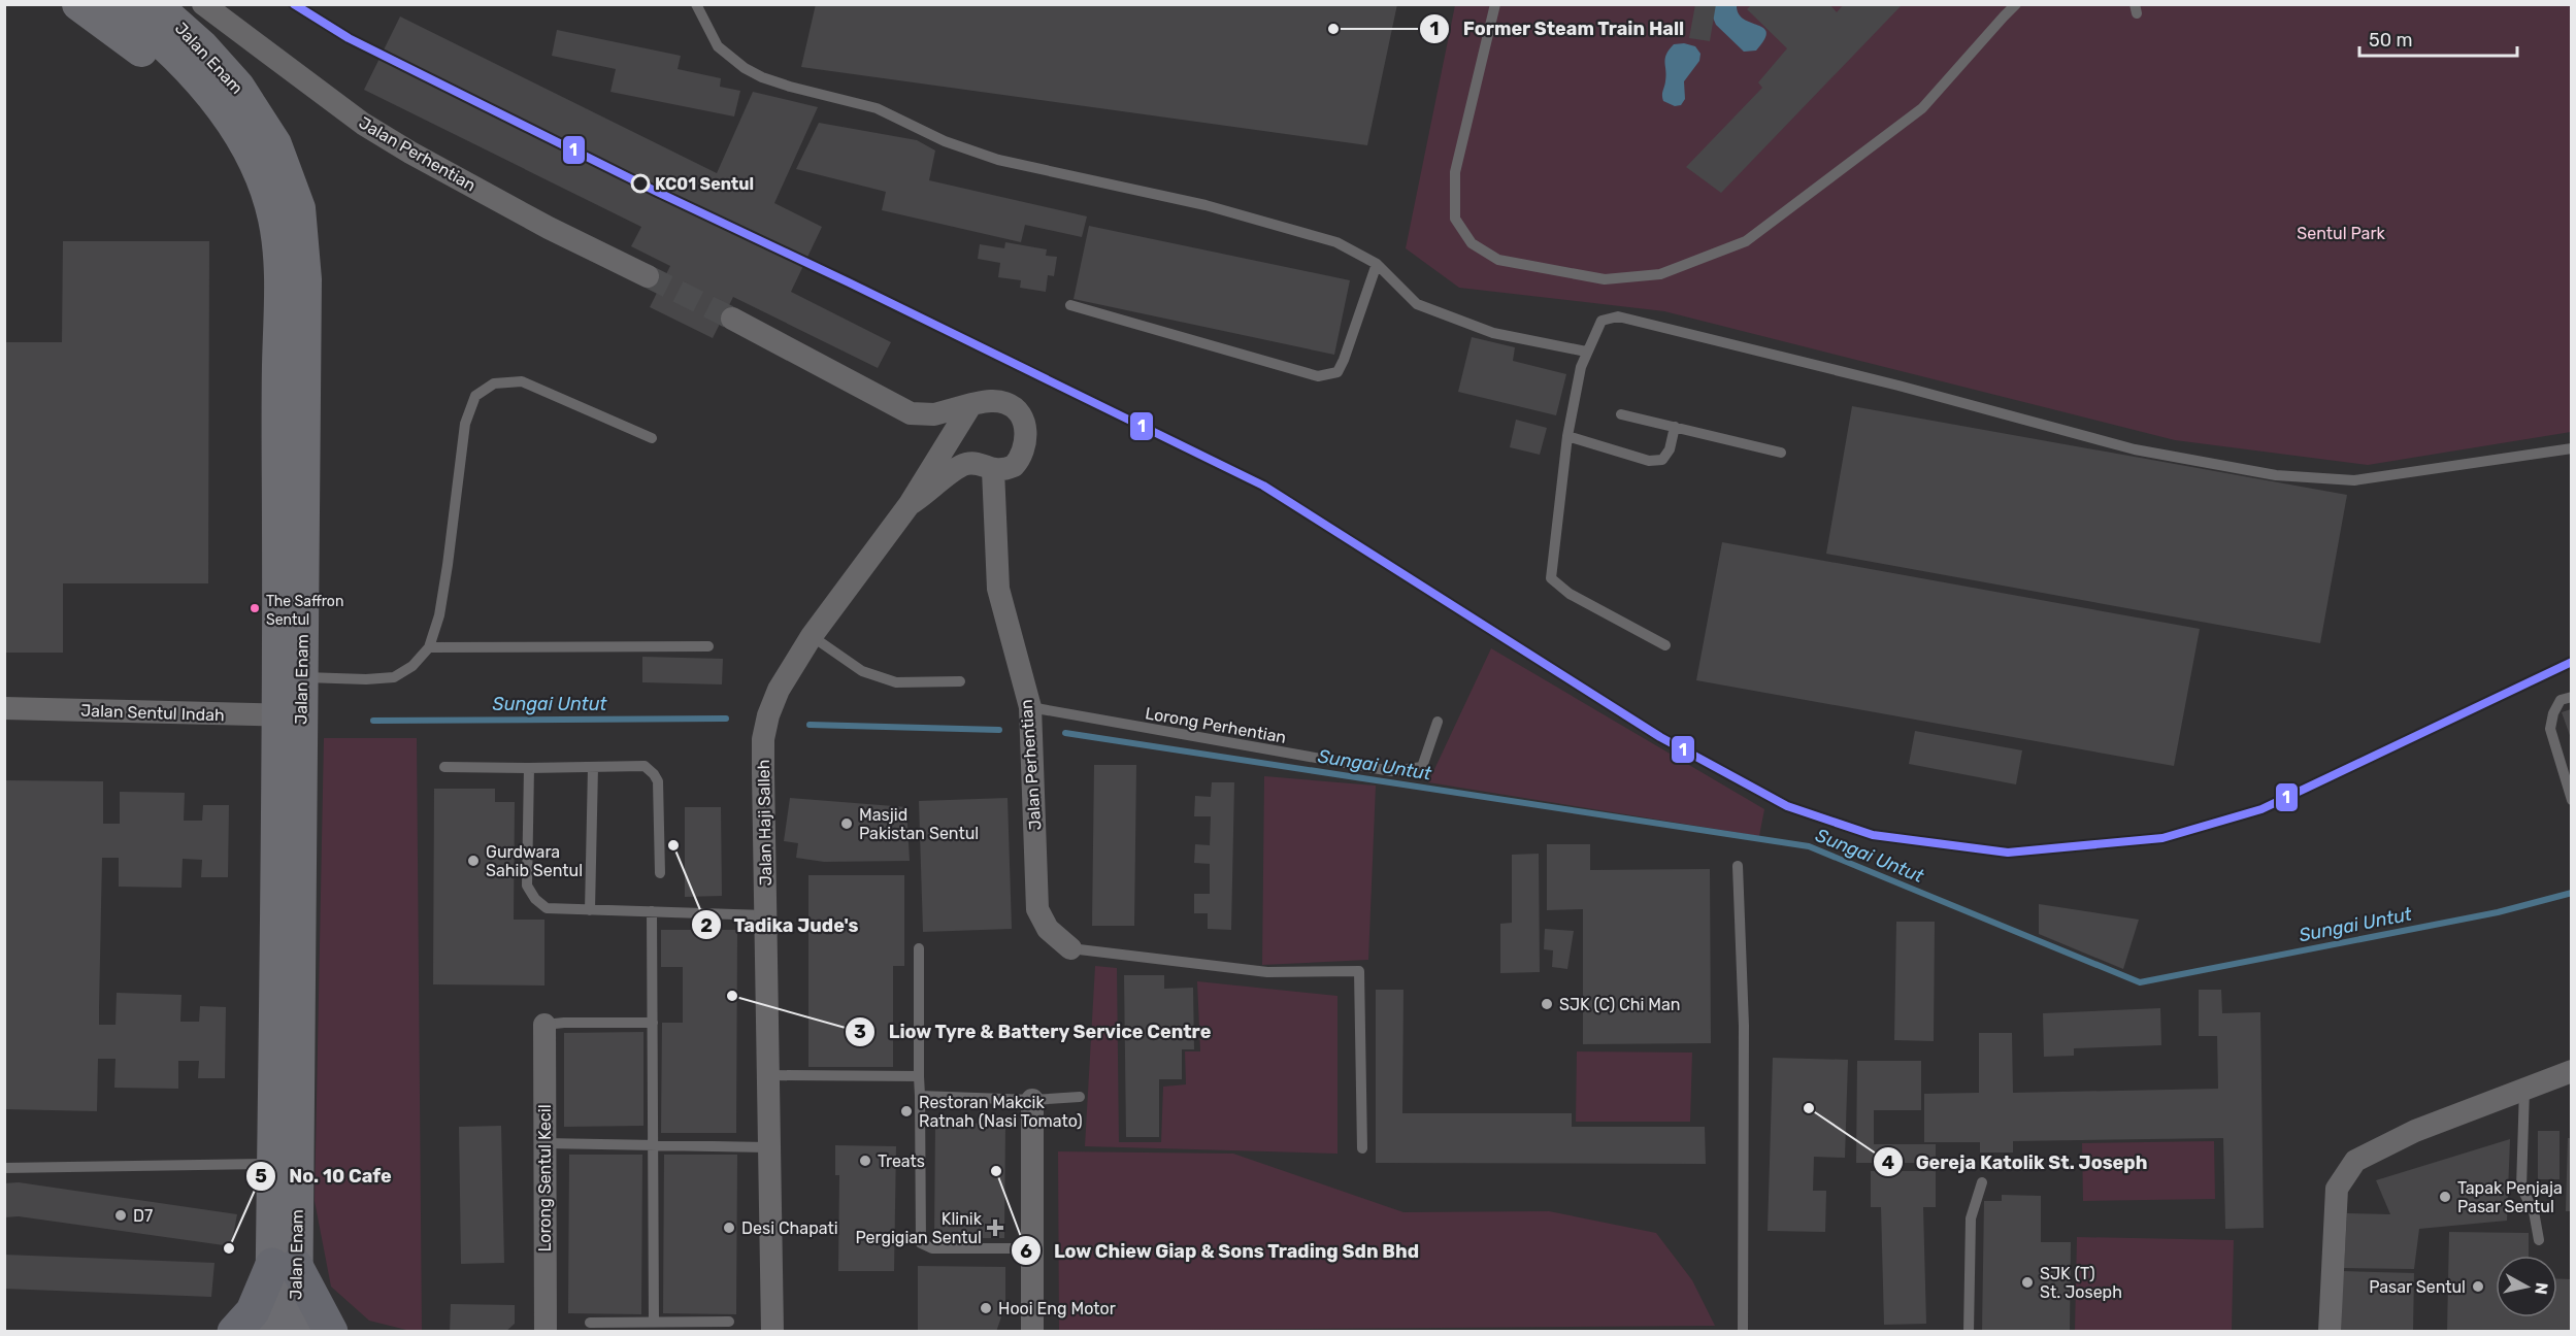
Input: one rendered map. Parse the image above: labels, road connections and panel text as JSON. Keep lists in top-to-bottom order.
{
  "streets": {
    "main road": ["Jalan Enam"],
    "street": [
      "Jalan Perhentian",
      "Jalan Sentul Indah",
      "Jalan Haji Salleh",
      "Lorong Sentul Kecil"
    ],
    "lane": ["Lorong Perhentian"]
  },
  "crossings": [
    ["Jalan Enam", "Jalan Sentul Indah"],
    ["Jalan Perhentian", "Lorong Perhentian"],
    ["Jalan Perhentian", "Jalan Haji Salleh"]
  ],
  "water": ["Sungai Untut"],
  "parks": ["Sentul Park"],
  "places": {
    "other": [
      "Former Steam Train Hall",
      "KC01 Sentul",
      "The Saffron Sentul",
      "Masjid Pakistan Sentul",
      "Tadika Jude's",
      "Gurdwara Sahib Sentul",
      "Liow Tyre & Battery Service Centre",
      "SJK (C) Chi Man",
      "Gereja Katolik St. Joseph",
      "Restoran Makcik Ratnah (Nasi Tomato)",
      "Treats",
      "Low Chiew Giap & Sons Trading Sdn Bhd",
      "Tapak Penjaja Pasar Sentul",
      "D7",
      "Desi Chapati",
      "No. 10 Cafe",
      "SJK (T) St. Joseph",
      "Pasar Sentul",
      "Hooi Eng Motor"
    ],
    "health": ["Klinik Pergigian Sentul"]
  },
  "lines": ["transit line 1"],
  "scale_bar": "50 m",
  "north": "right"
}
